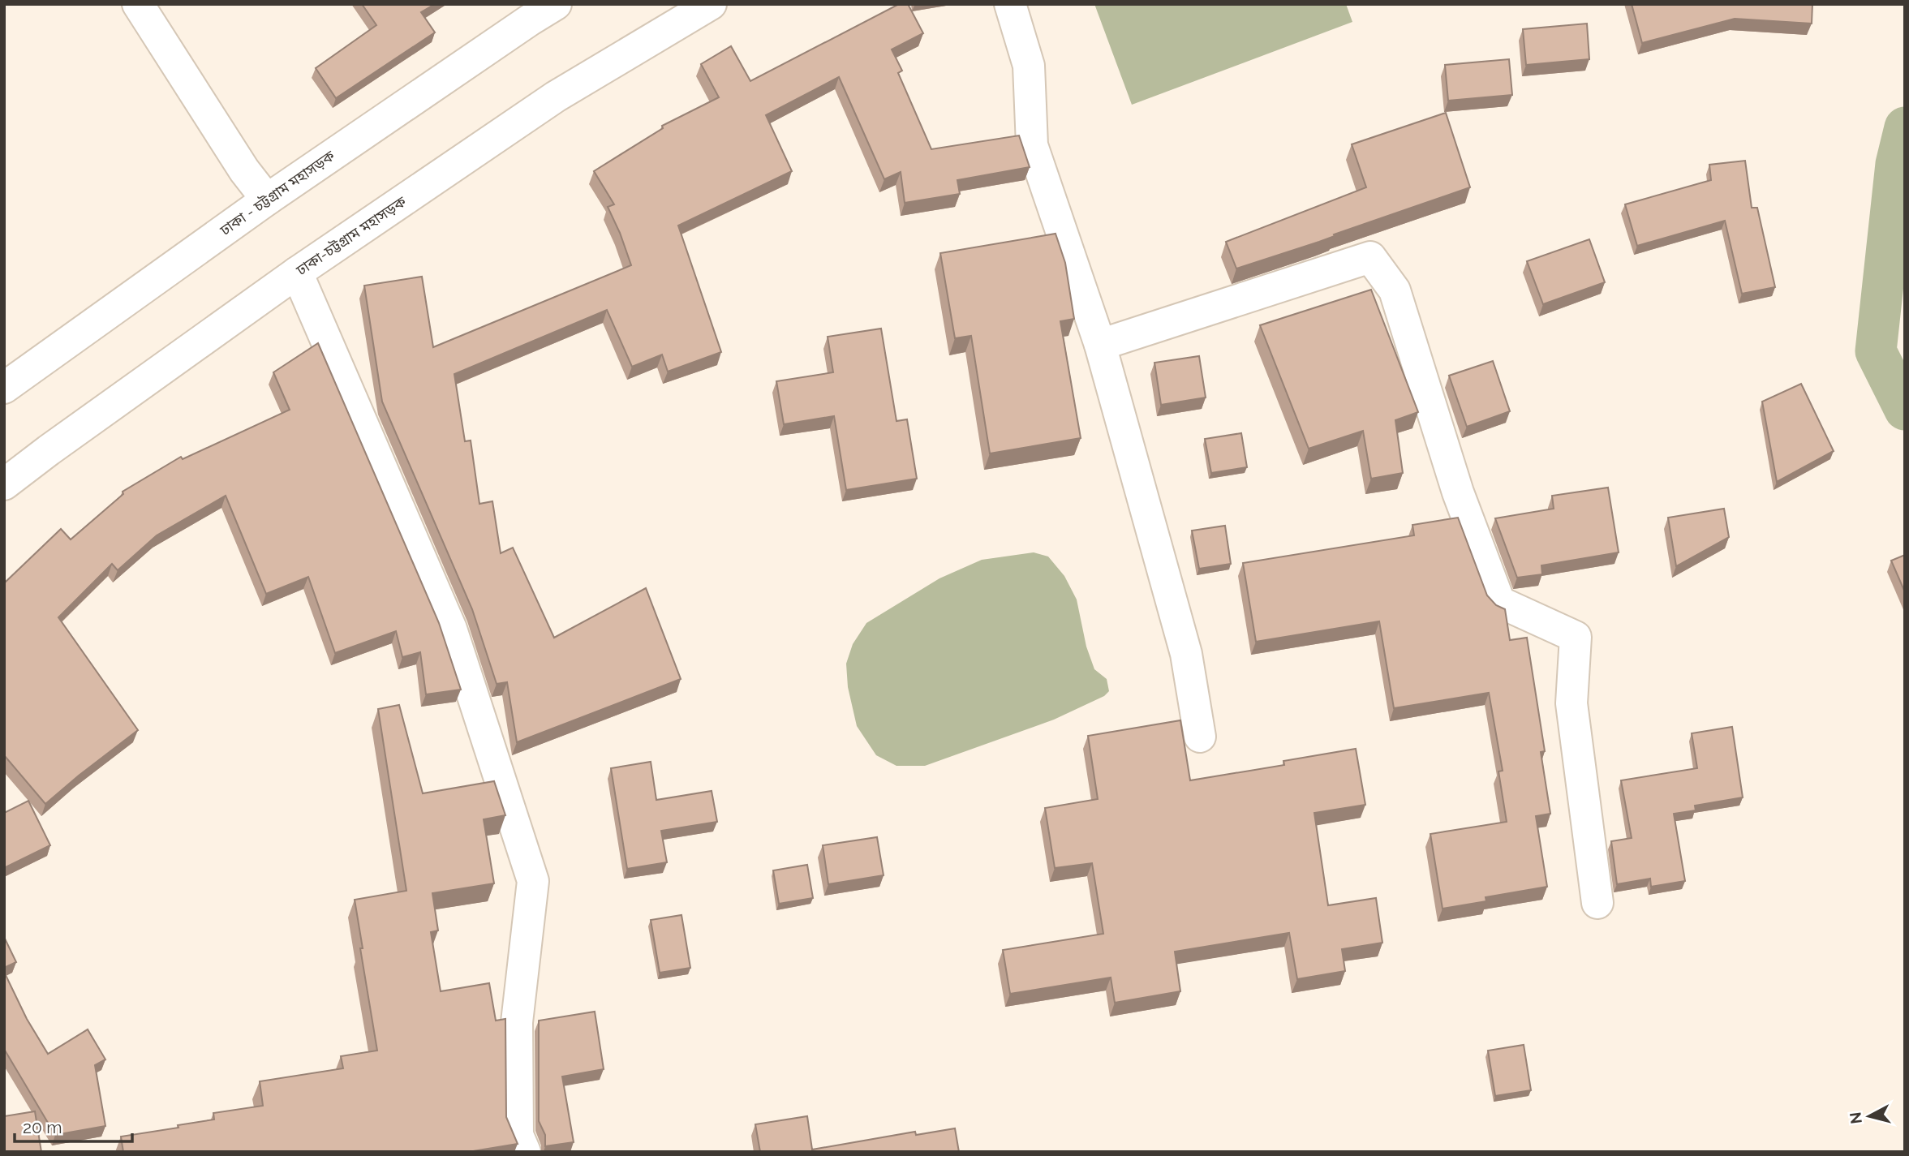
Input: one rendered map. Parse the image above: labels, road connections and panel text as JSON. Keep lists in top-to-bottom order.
{
  "streets": {
    "main road": ["ঢাকা - চট্টগ্রাম মহাসড়ক", "ঢাকা-চট্টগ্রাম মহাসড়ক"]
  },
  "scale_bar": "20 m",
  "north": "left"
}
